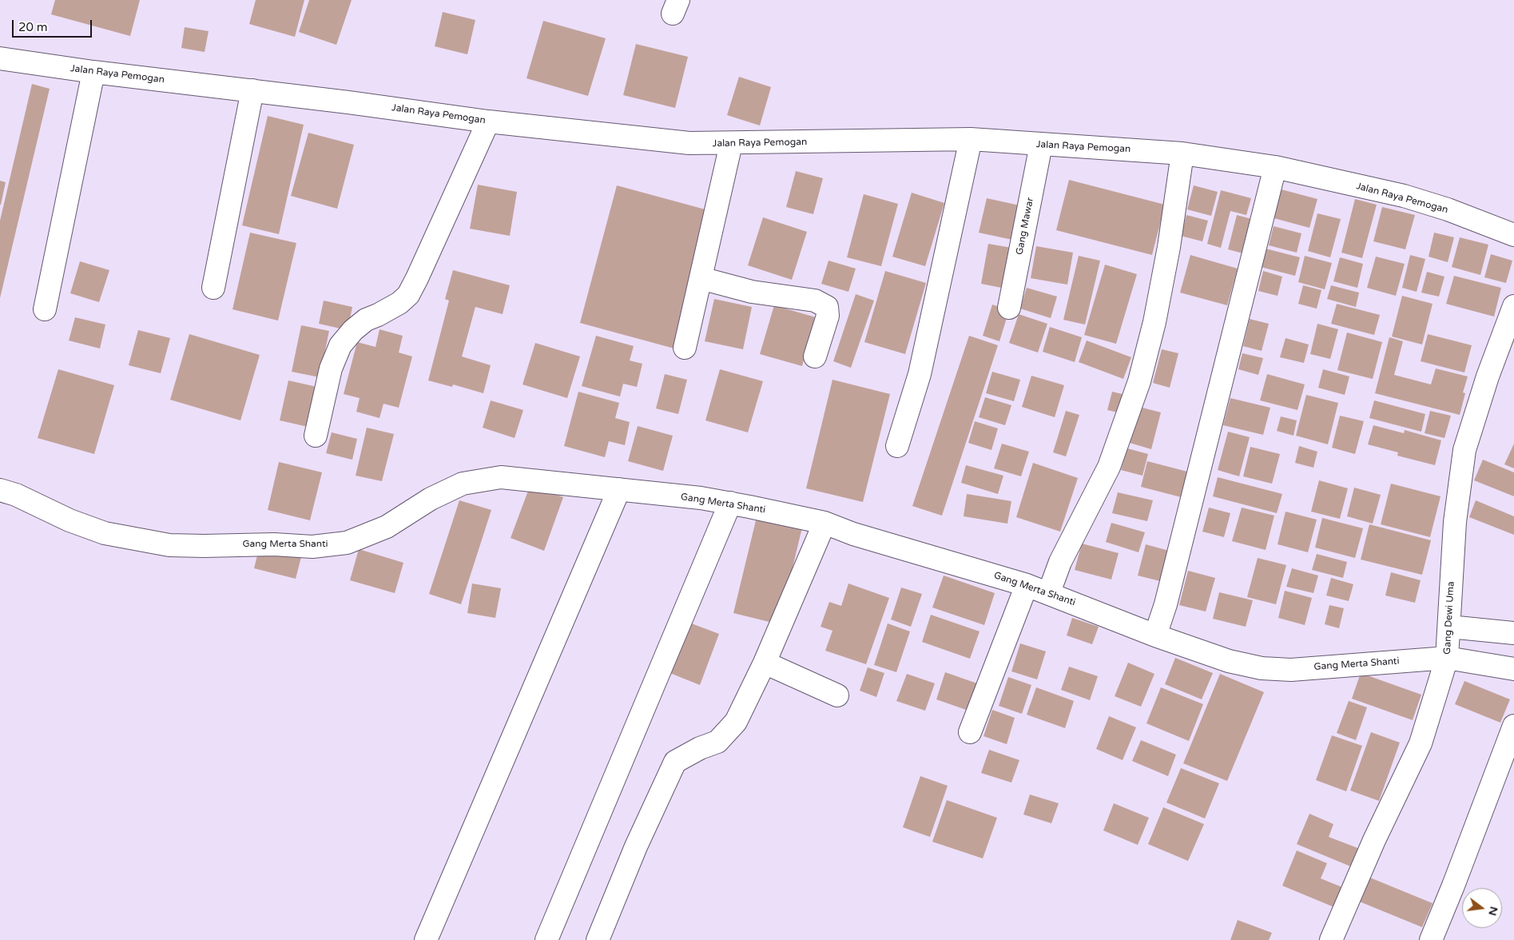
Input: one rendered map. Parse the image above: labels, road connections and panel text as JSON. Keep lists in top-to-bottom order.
{
  "streets": {
    "street": [
      "Jalan Raya Pemogan",
      "Gang Mawar",
      "Gang Merta Shanti",
      "Gang Dewi Uma"
    ]
  },
  "crossings": [
    ["Jalan Raya Pemogan", "Gang Mawar"],
    ["Gang Merta Shanti", "Gang Dewi Uma"]
  ],
  "scale_bar": "20 m",
  "north": "right"
}
